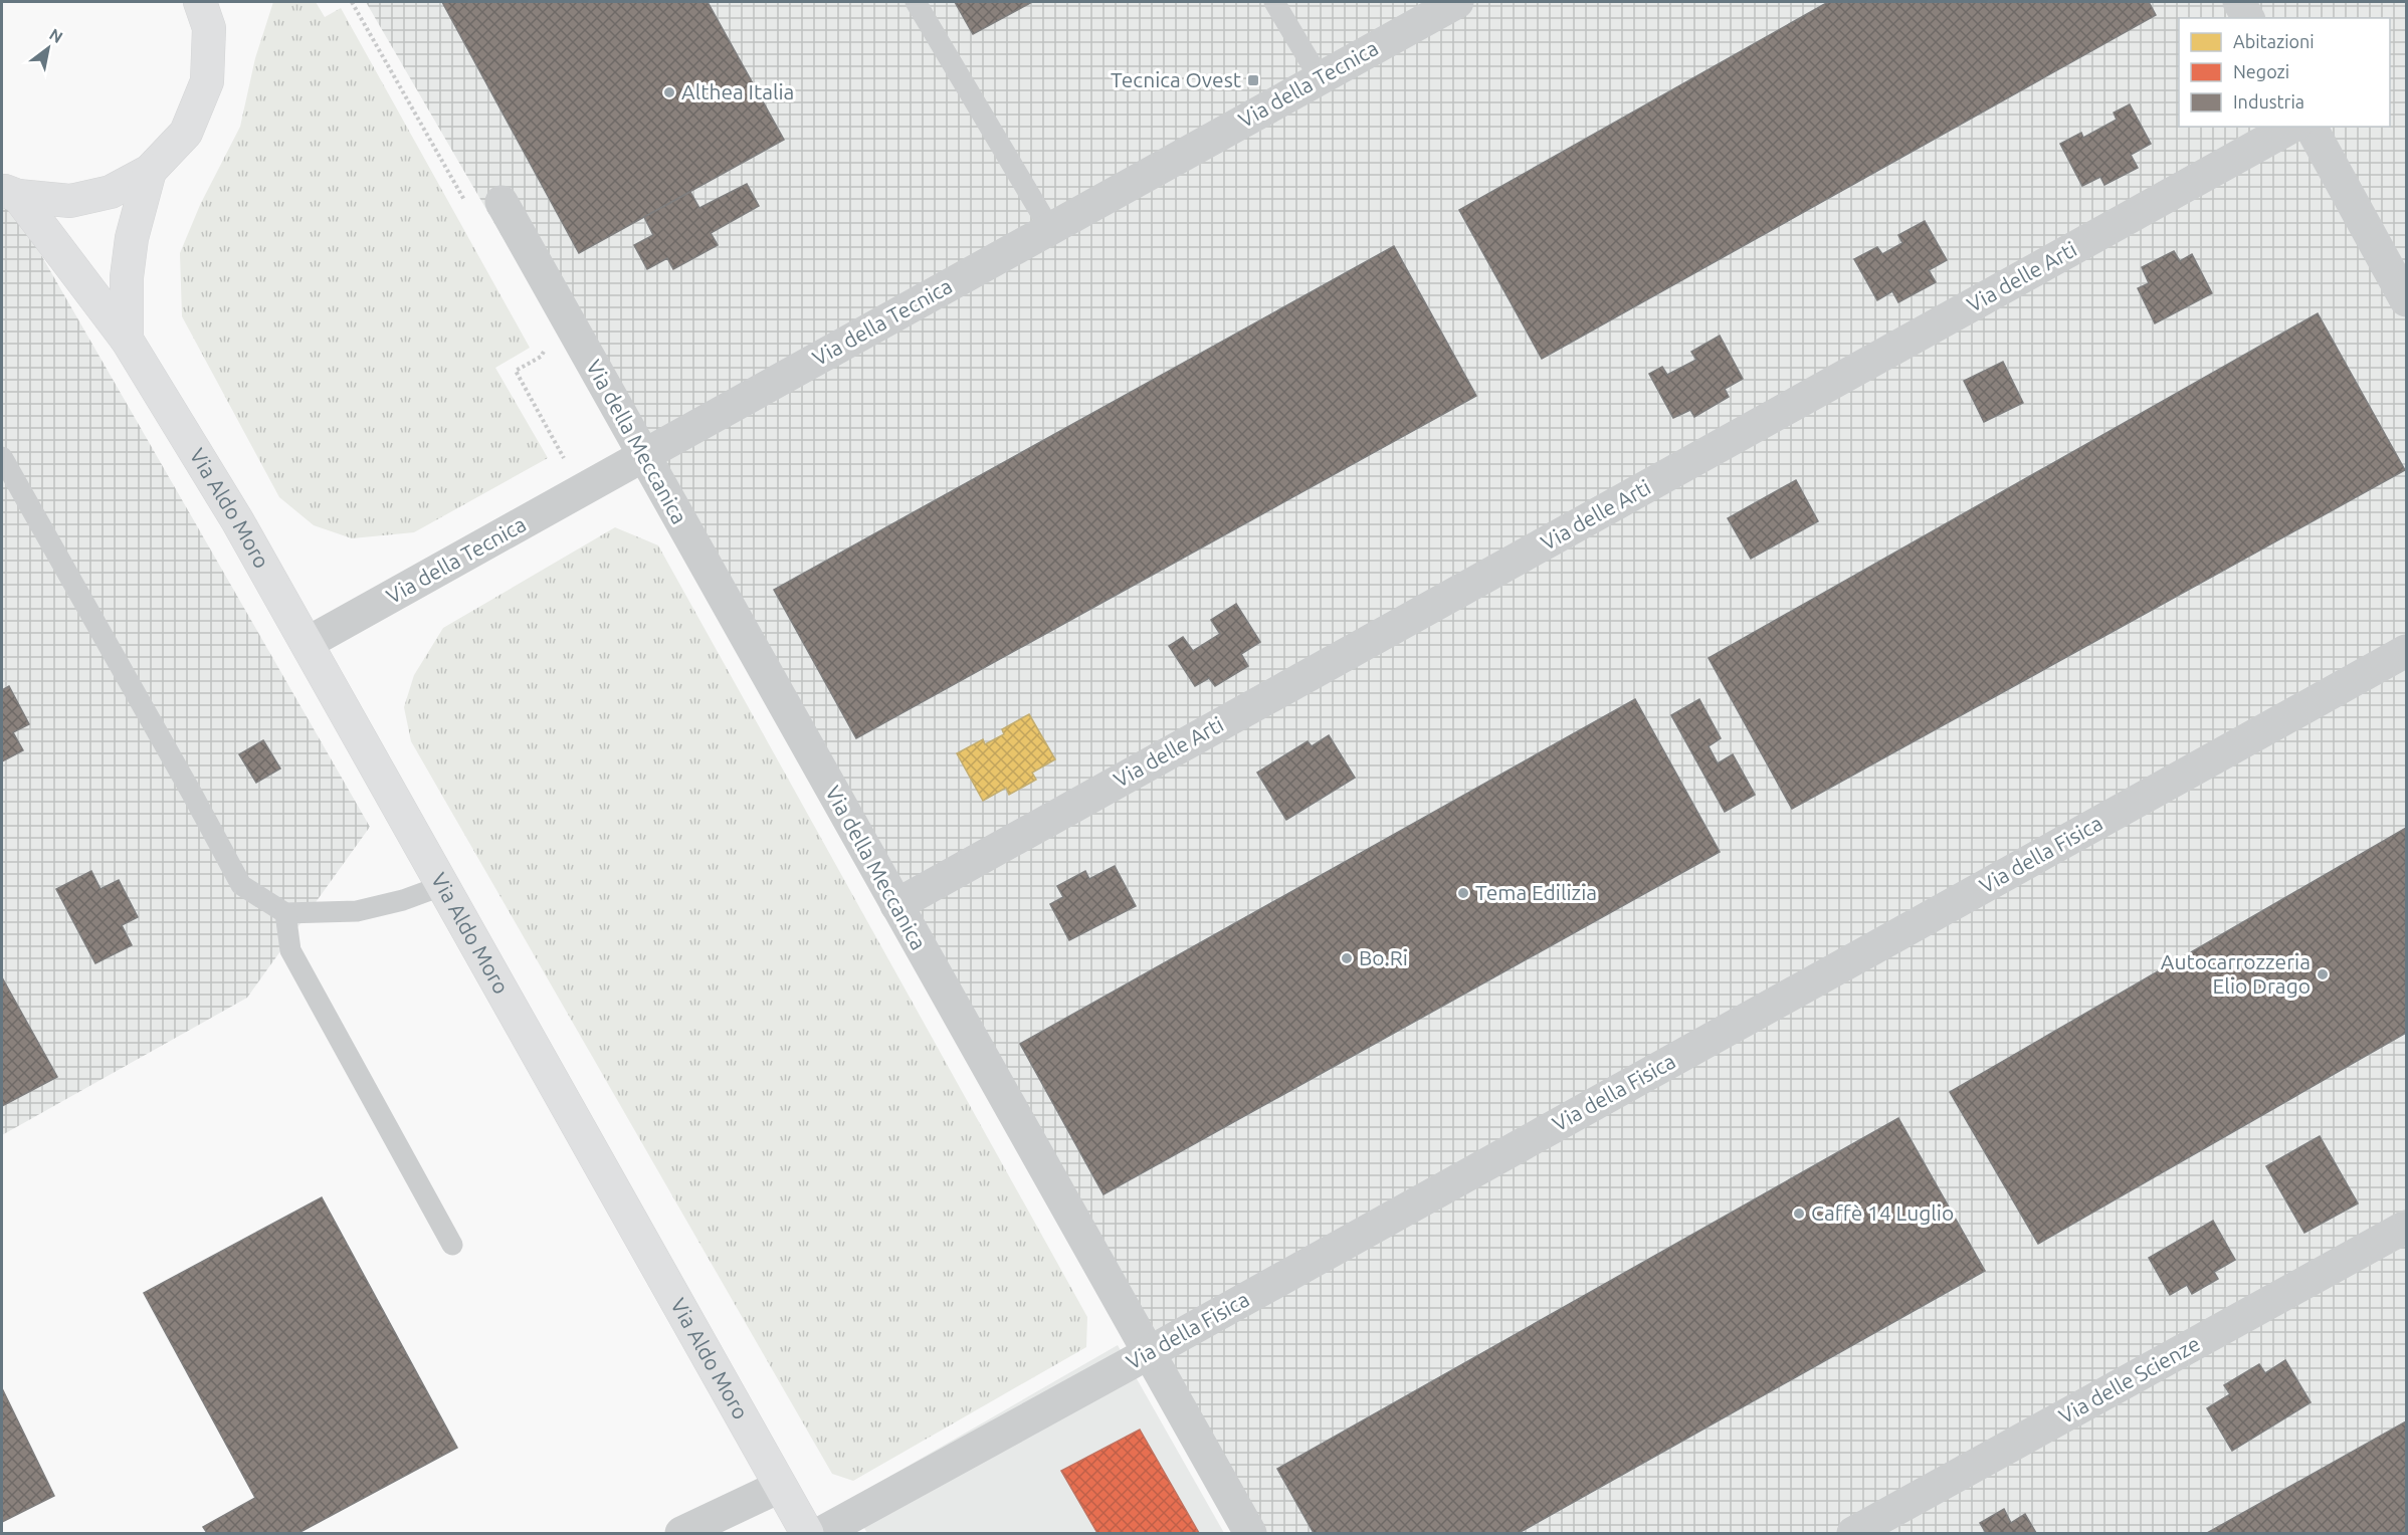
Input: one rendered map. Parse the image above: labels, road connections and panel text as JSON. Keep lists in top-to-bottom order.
{
  "streets": {
    "street": [
      "Via della Tecnica",
      "Via delle Arti",
      "Via della Meccanica",
      "Via Aldo Moro",
      "Via della Fisica",
      "Via delle Scienze"
    ]
  },
  "crossings": [
    ["Via della Tecnica", "Via della Meccanica"],
    ["Via della Tecnica", "Via Aldo Moro"],
    ["Via delle Arti", "Via della Meccanica"],
    ["Via della Meccanica", "Via della Fisica"]
  ],
  "places": {
    "transit": ["Tecnica Ovest"],
    "other": [
      "Althea Italia",
      "Tema Edilizia",
      "Bo.Ri",
      "Autocarrozzeria Elio Drago",
      "Caffè 14 Luglio"
    ]
  },
  "legend": ["Abitazioni", "Negozi", "Industria"],
  "north": "top right"
}
